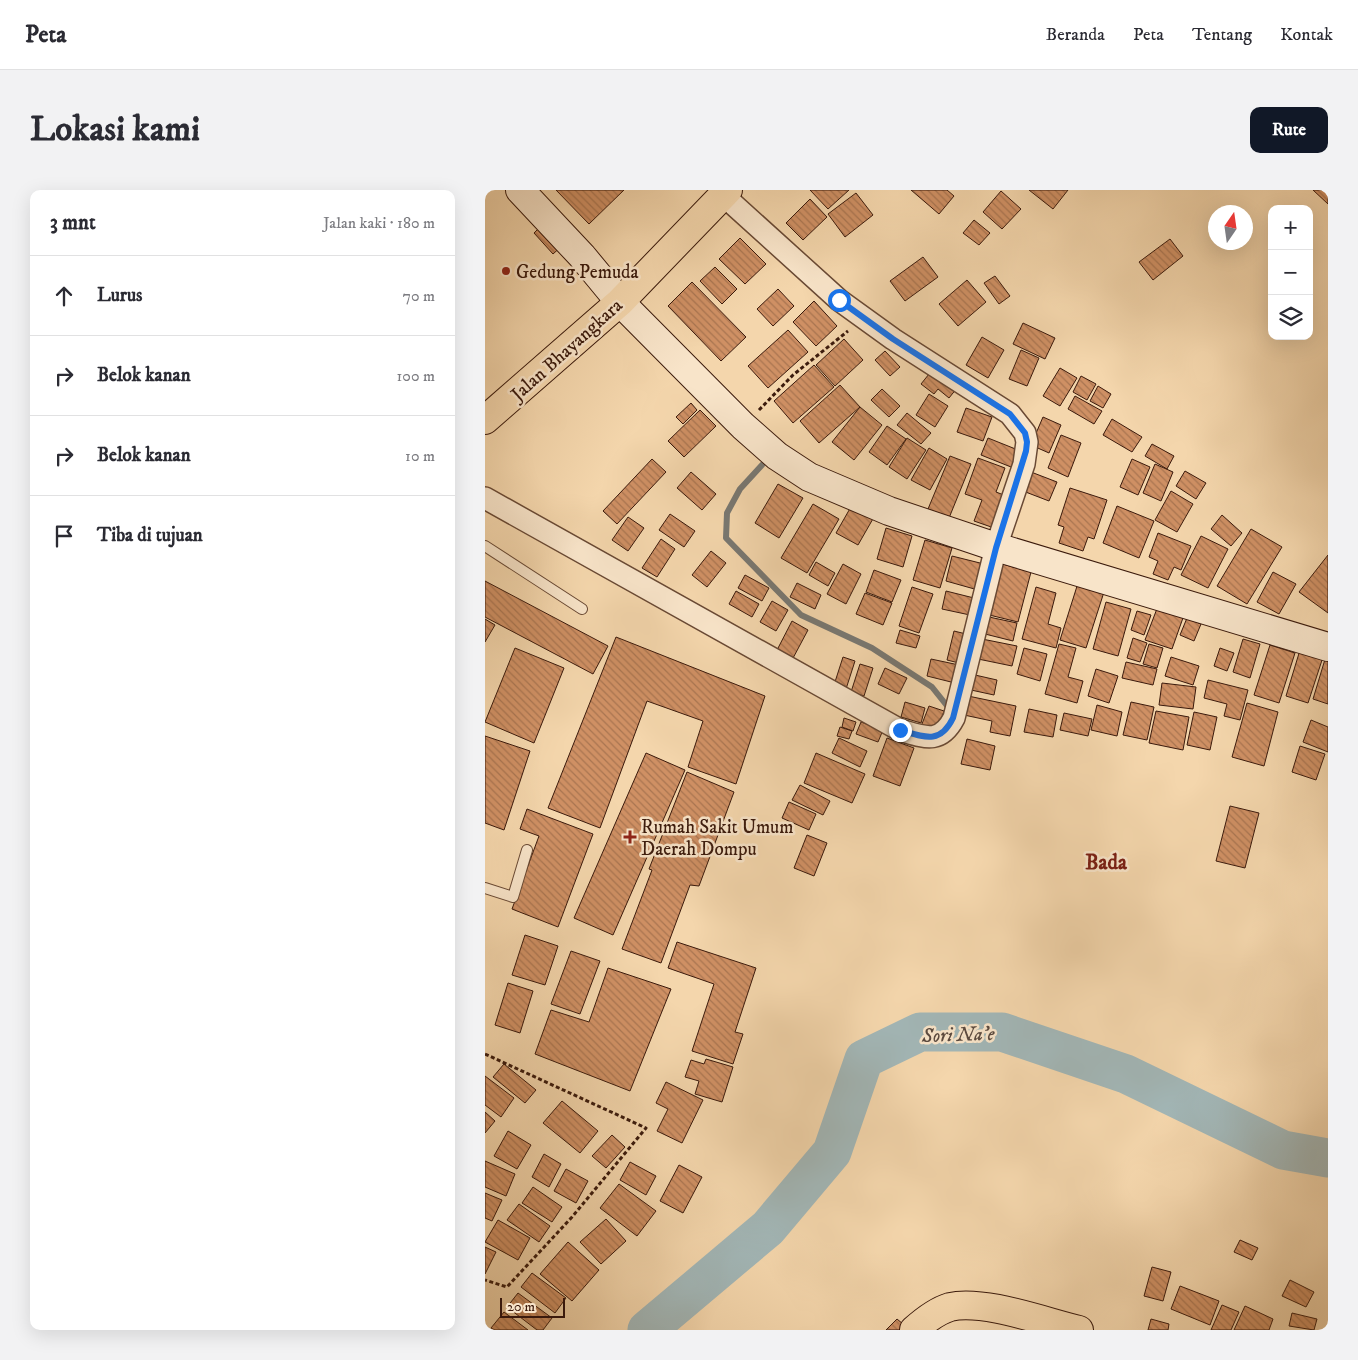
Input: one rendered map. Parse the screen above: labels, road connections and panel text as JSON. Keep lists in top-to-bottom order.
{
  "streets": {
    "highway": ["Jalan Bhayangkara"]
  },
  "districts": ["Bada"],
  "water": ["Sori Na'e"],
  "places": {
    "other": ["Gedung Pemuda"],
    "health": ["Rumah Sakit Umum Daerah Dompu"]
  },
  "scale_bar": "20 m",
  "north": "top",
  "page": {
    "header": "Peta",
    "nav": [
      "Beranda",
      "Peta",
      "Tentang",
      "Kontak"
    ],
    "buttons": "Rute",
    "title": "Lokasi kami",
    "heading": ["3 mnt", "Jalan kaki · 180 m"],
    "map_buttons": ["+", "−"],
    "list": [
      ["Lurus", "70 m"],
      ["Belok kanan", "100 m"],
      ["Belok kanan", "10 m"],
      "Tiba di tujuan"
    ],
    "scale": "20 m"
  }
}
